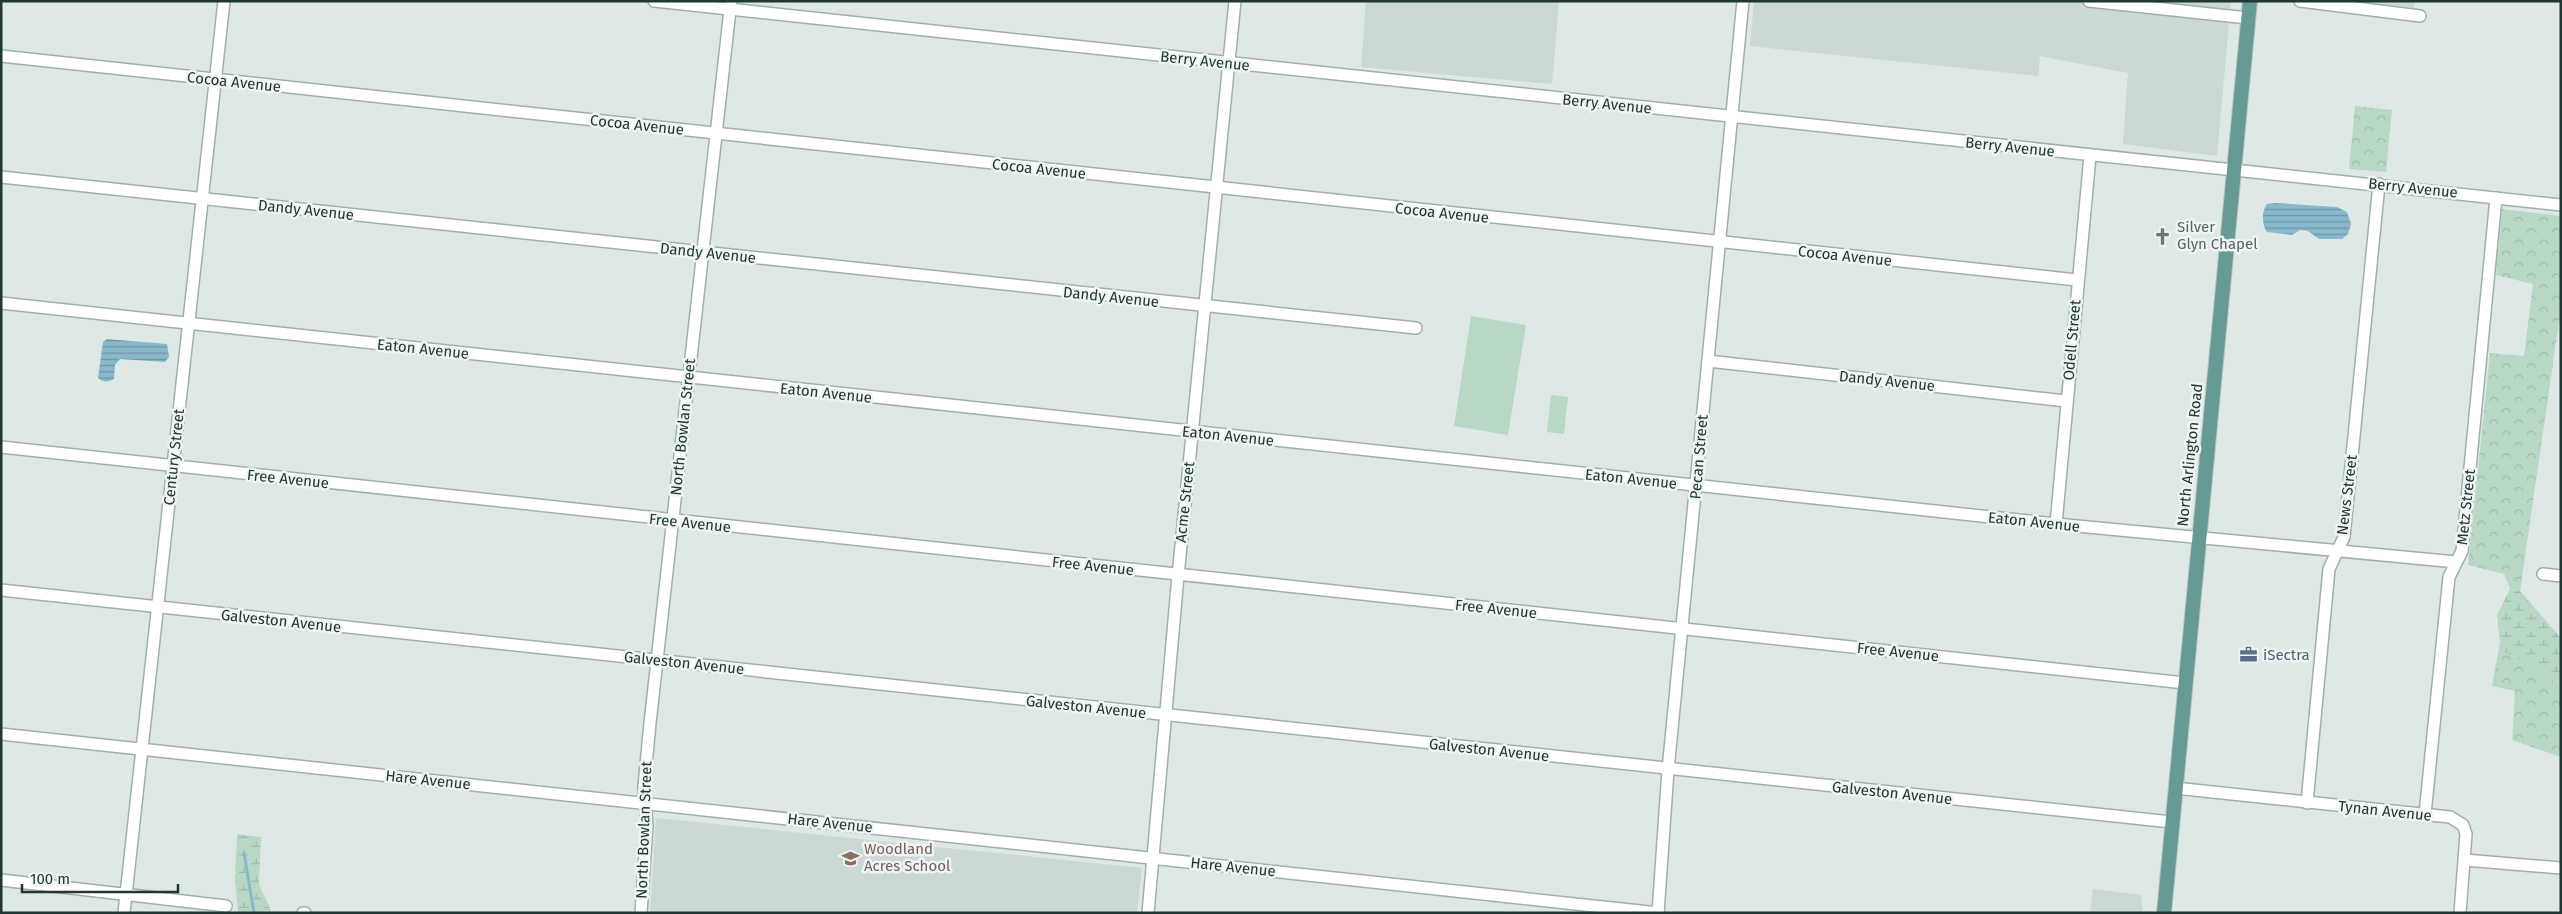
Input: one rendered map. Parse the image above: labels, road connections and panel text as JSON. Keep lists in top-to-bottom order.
{
  "streets": {
    "main road": ["North Arlington Road"],
    "street": [
      "Berry Avenue",
      "Cocoa Avenue",
      "Dandy Avenue",
      "Odell Street",
      "Eaton Avenue",
      "North Bowlan Street",
      "Century Street",
      "Pecan Street",
      "Free Avenue",
      "News Street",
      "Acme Street",
      "Metz Street",
      "Galveston Avenue",
      "Hare Avenue",
      "Tynan Avenue"
    ]
  },
  "crossings": [
    ["Berry Avenue", "Odell Street"],
    ["Berry Avenue", "North Bowlan Street"],
    ["Berry Avenue", "North Arlington Road"],
    ["Berry Avenue", "Pecan Street"],
    ["Berry Avenue", "News Street"],
    ["Berry Avenue", "Acme Street"],
    ["Berry Avenue", "Metz Street"],
    ["Cocoa Avenue", "Odell Street"],
    ["Cocoa Avenue", "North Bowlan Street"],
    ["Cocoa Avenue", "Century Street"],
    ["Cocoa Avenue", "Pecan Street"],
    ["Cocoa Avenue", "Acme Street"],
    ["Dandy Avenue", "Odell Street"],
    ["Dandy Avenue", "North Bowlan Street"],
    ["Dandy Avenue", "Century Street"],
    ["Dandy Avenue", "Pecan Street"],
    ["Dandy Avenue", "Acme Street"],
    ["Odell Street", "Eaton Avenue"],
    ["Eaton Avenue", "North Bowlan Street"],
    ["Eaton Avenue", "North Arlington Road"],
    ["Eaton Avenue", "Century Street"],
    ["Eaton Avenue", "Pecan Street"],
    ["Eaton Avenue", "News Street"],
    ["Eaton Avenue", "Acme Street"],
    ["Eaton Avenue", "Metz Street"],
    ["North Bowlan Street", "Free Avenue"],
    ["North Bowlan Street", "Galveston Avenue"],
    ["North Bowlan Street", "Hare Avenue"],
    ["North Arlington Road", "Free Avenue"],
    ["North Arlington Road", "Galveston Avenue"],
    ["North Arlington Road", "Tynan Avenue"],
    ["Century Street", "Free Avenue"],
    ["Century Street", "Galveston Avenue"],
    ["Century Street", "Hare Avenue"],
    ["Pecan Street", "Free Avenue"],
    ["Pecan Street", "Galveston Avenue"],
    ["Pecan Street", "Hare Avenue"],
    ["Free Avenue", "Acme Street"],
    ["News Street", "Tynan Avenue"],
    ["Acme Street", "Galveston Avenue"],
    ["Acme Street", "Hare Avenue"],
    ["Metz Street", "Tynan Avenue"]
  ],
  "places": {
    "church": ["Silver Glyn Chapel"],
    "office": ["iSectra"],
    "school or university": ["Woodland Acres School"]
  },
  "scale_bar": "100 m"
}
